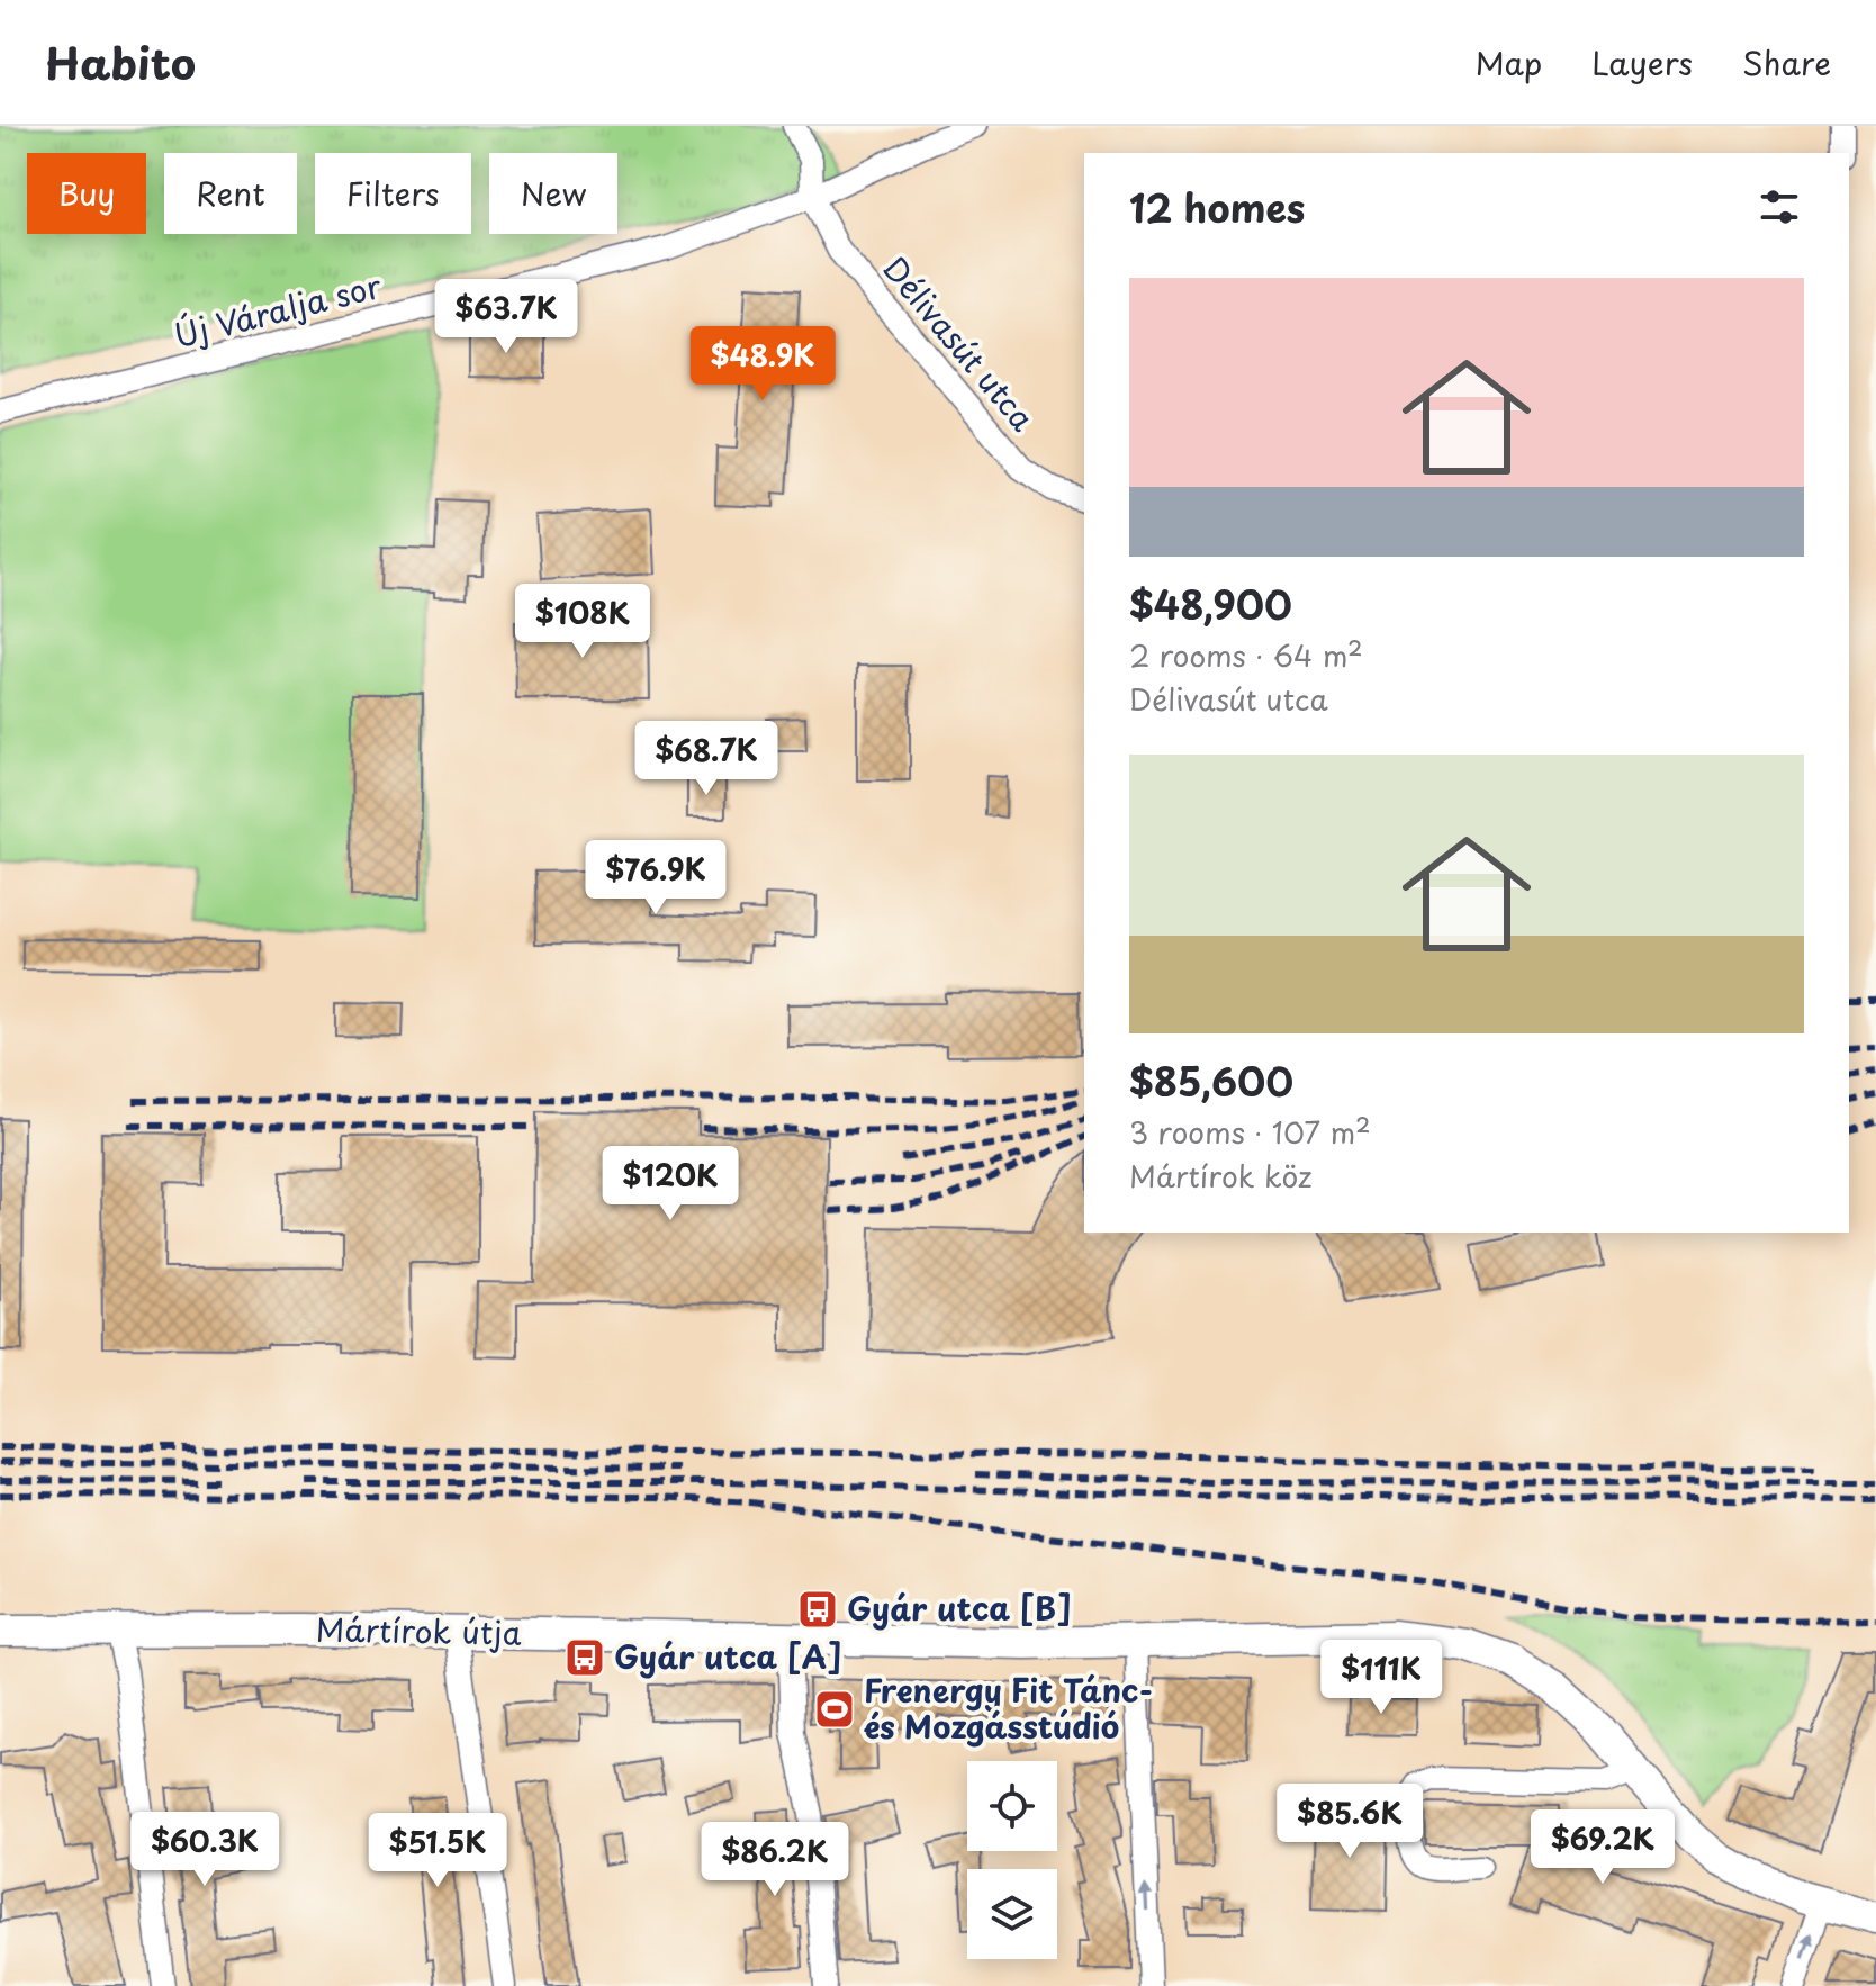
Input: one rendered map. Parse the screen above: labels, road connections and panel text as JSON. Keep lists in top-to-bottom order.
{
  "streets": {
    "street": ["Új Váralja sor", "Délivasút utca", "Mártírok útja"]
  },
  "crossings": [
    ["Új Váralja sor", "Délivasút utca"]
  ],
  "places": {
    "bus stop": ["Gyár utca [B]", "Gyár utca [A]"],
    "sports": ["Frenergy Fit Tánc- és Mozgásstúdió"]
  },
  "page": {
    "header": "Habito",
    "nav": ["Map", "Layers", "Share"],
    "chip": [
      "Buy",
      "Rent",
      "Filters",
      "New"
    ],
    "heading": "12 homes",
    "list": [
      {
        "name": "$48,900",
        "note": "2 rooms · 64 m² · Délivasút utca"
      },
      {
        "name": "$85,600",
        "note": "3 rooms · 107 m² · Mártírok köz"
      }
    ],
    "price": [
      "$63.7K",
      "$48.9K",
      "$108K",
      "$68.7K",
      "$76.9K",
      "$120K",
      "$111K",
      "$85.6K",
      "$69.2K",
      "$60.3K",
      "$51.5K",
      "$86.2K"
    ]
  }
}
